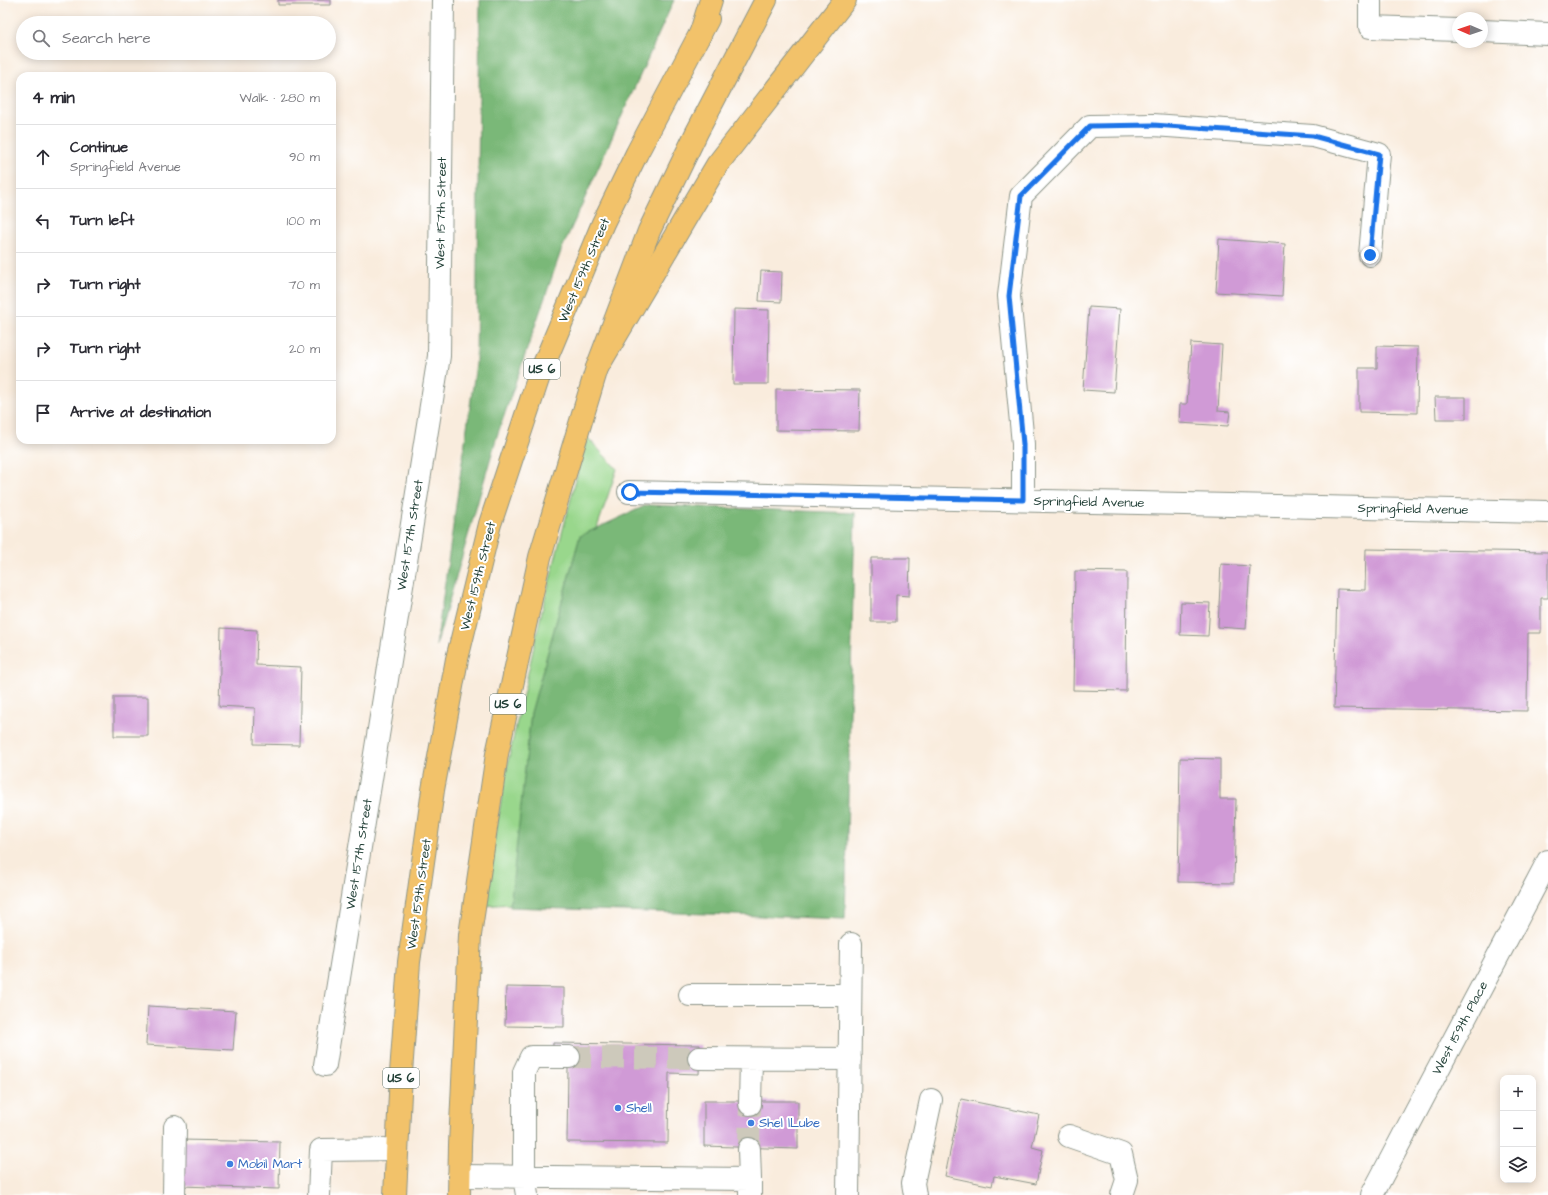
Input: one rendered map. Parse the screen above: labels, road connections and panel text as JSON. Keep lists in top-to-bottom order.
{
  "streets": {
    "main road": ["West 159th Street", "US 6"],
    "street": ["West 157th Street", "Springfield Avenue", "West 159th Place"]
  },
  "places": ["Shell", "Shel lLube", "Mobil Mart"],
  "north": "left",
  "page": {
    "search": "Search here",
    "heading": ["4 min", "Walk · 280 m"],
    "list": [
      ["Continue", "Springfield Avenue", "90 m"],
      ["Turn left", "100 m"],
      ["Turn right", "70 m"],
      ["Turn right", "20 m"],
      "Arrive at destination"
    ],
    "map_buttons": ["+", "−"]
  }
}
